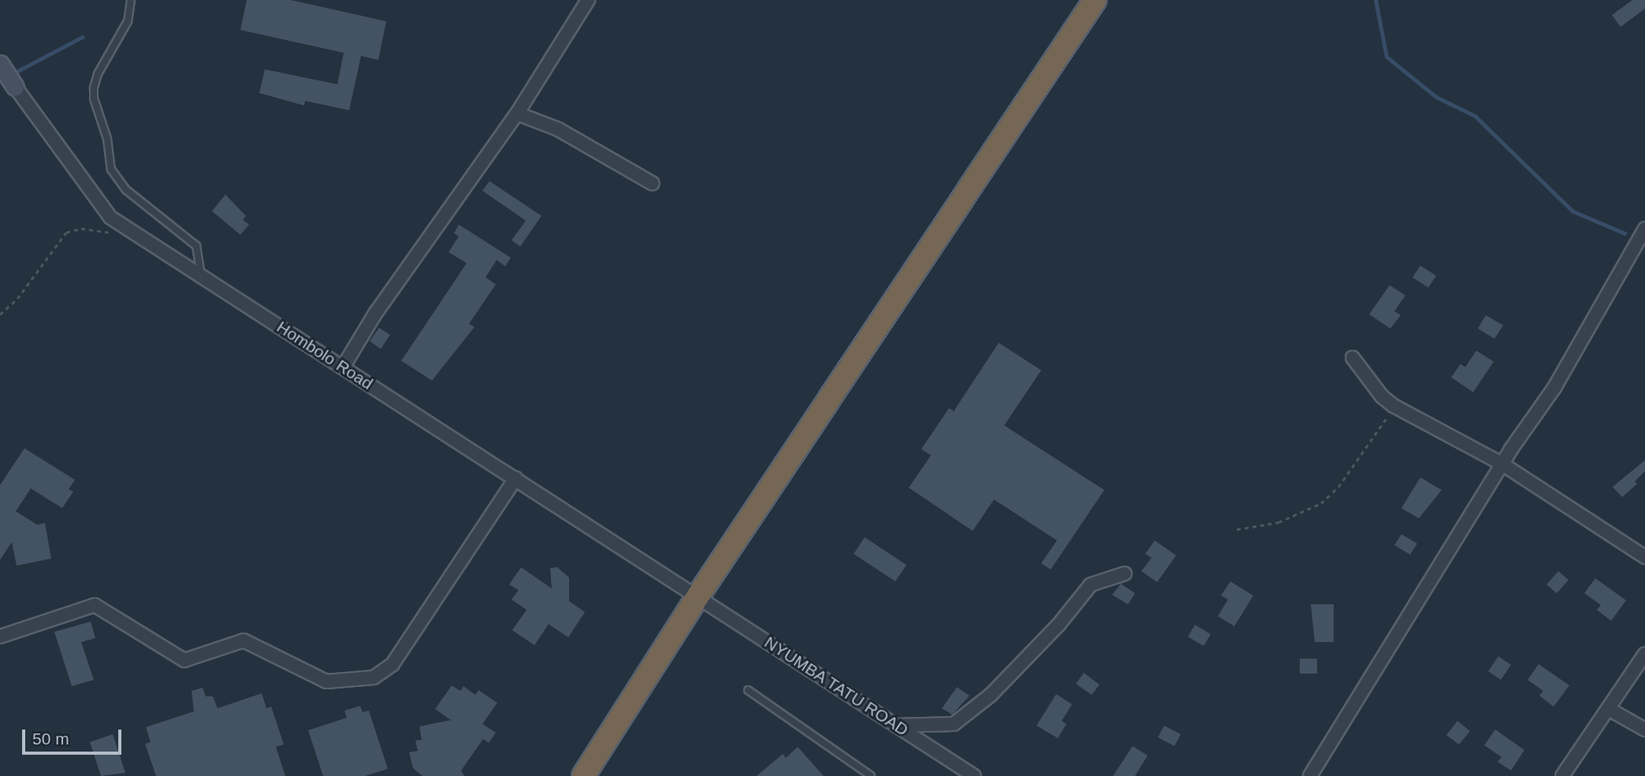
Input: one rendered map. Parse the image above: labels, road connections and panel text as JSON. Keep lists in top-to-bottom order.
{
  "streets": {
    "street": ["Hombolo Road", "NYUMBA TATU ROAD"]
  },
  "crossings": [
    ["Hombolo Road", "NYUMBA TATU ROAD"]
  ],
  "scale_bar": "50 m"
}
